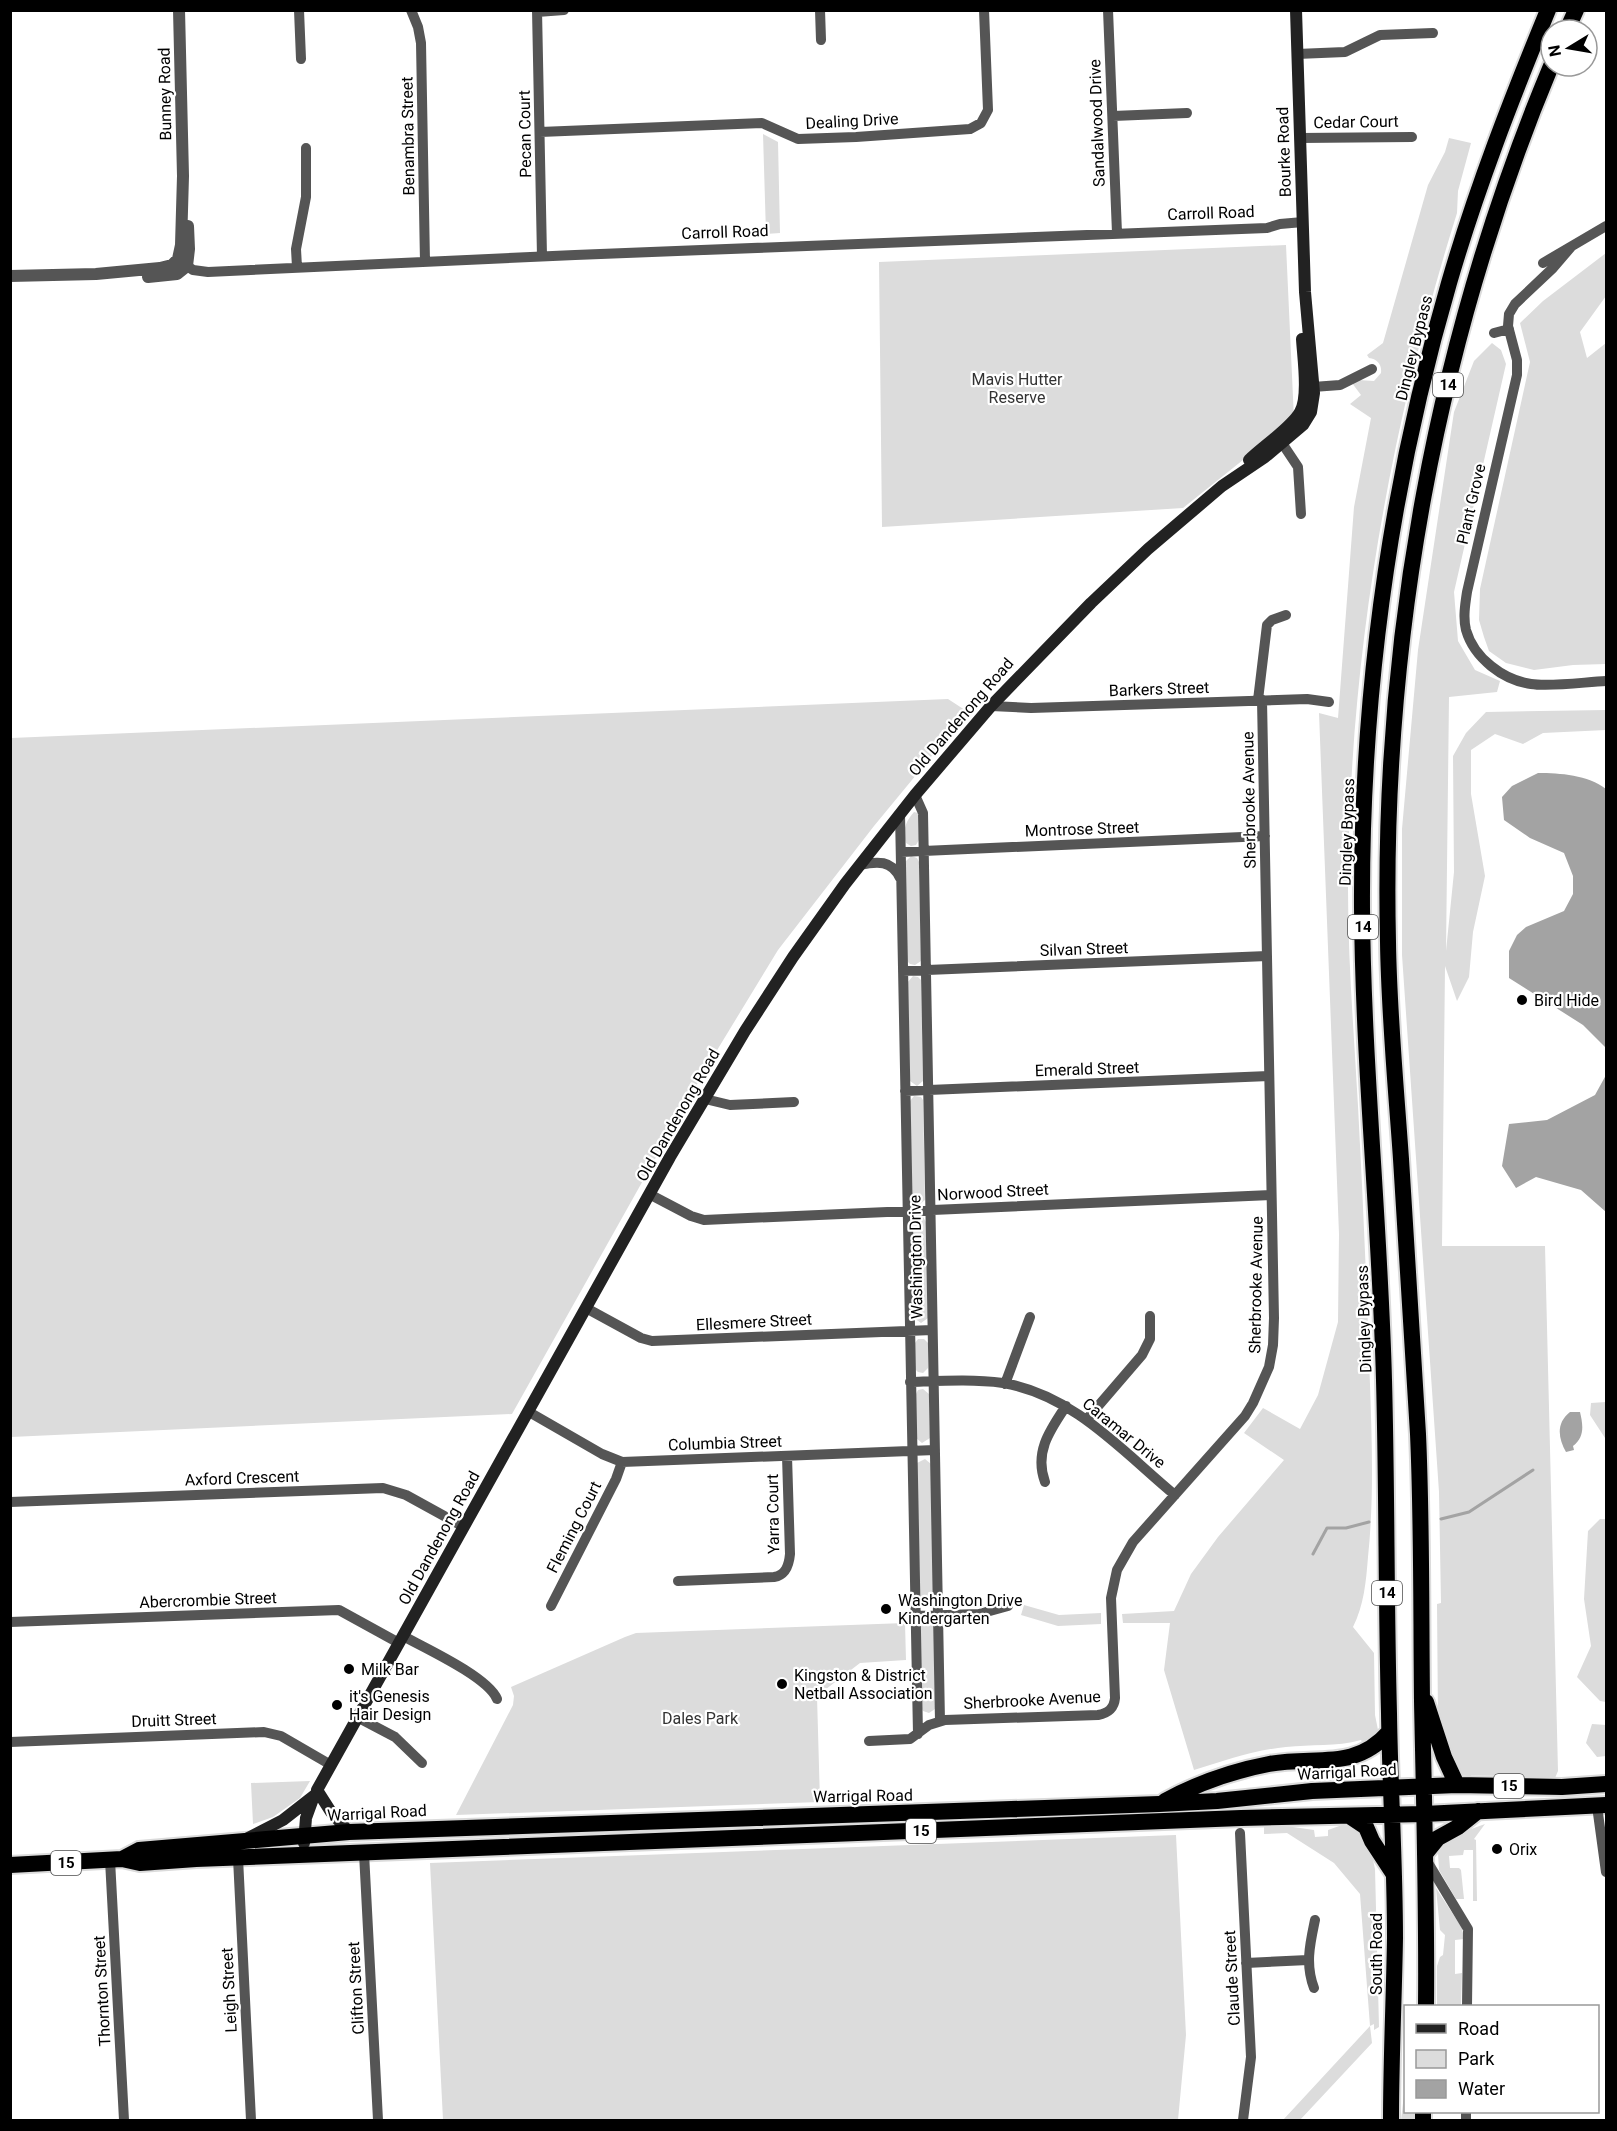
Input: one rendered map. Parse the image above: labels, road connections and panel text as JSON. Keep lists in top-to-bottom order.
{
  "streets": {
    "highway": [
      "Dingley Bypass",
      "14",
      "Warrigal Road",
      "15",
      "South Road"
    ],
    "main road": ["Bourke Road", "Old Dandenong Road"],
    "street": [
      "Bunney Road",
      "Dealing Drive",
      "Cedar Court",
      "Sandalwood Drive",
      "Pecan Court",
      "Benambra Street",
      "Carroll Road",
      "Plant Grove",
      "Barkers Street",
      "Sherbrooke Avenue",
      "Montrose Street",
      "Silvan Street",
      "Emerald Street",
      "Norwood Street",
      "Washington Drive",
      "Ellesmere Street",
      "Caramar Drive",
      "Columbia Street",
      "Axford Crescent",
      "Yarra Court",
      "Fleming Court",
      "Abercrombie Street",
      "Druitt Street",
      "Claude Street",
      "Clifton Street",
      "Leigh Street",
      "Thornton Street"
    ]
  },
  "crossings": [
    ["Bunney Road", "Carroll Road"],
    ["Dealing Drive", "Pecan Court"],
    ["Cedar Court", "Bourke Road"],
    ["Sandalwood Drive", "Carroll Road"],
    ["Pecan Court", "Carroll Road"],
    ["Benambra Street", "Carroll Road"],
    ["Bourke Road", "Carroll Road"],
    ["Bourke Road", "Old Dandenong Road"],
    ["Dingley Bypass", "Warrigal Road"],
    ["Dingley Bypass", "South Road"],
    ["14", "Warrigal Road"],
    ["Barkers Street", "Old Dandenong Road"],
    ["Barkers Street", "Sherbrooke Avenue"],
    ["Old Dandenong Road", "Norwood Street"],
    ["Old Dandenong Road", "Washington Drive"],
    ["Old Dandenong Road", "Ellesmere Street"],
    ["Old Dandenong Road", "Columbia Street"],
    ["Old Dandenong Road", "Axford Crescent"],
    ["Old Dandenong Road", "Abercrombie Street"],
    ["Old Dandenong Road", "Druitt Street"],
    ["Old Dandenong Road", "Warrigal Road"],
    ["Sherbrooke Avenue", "Montrose Street"],
    ["Sherbrooke Avenue", "Silvan Street"],
    ["Sherbrooke Avenue", "Emerald Street"],
    ["Sherbrooke Avenue", "Norwood Street"],
    ["Sherbrooke Avenue", "Washington Drive"],
    ["Sherbrooke Avenue", "Caramar Drive"],
    ["Montrose Street", "Washington Drive"],
    ["Silvan Street", "Washington Drive"],
    ["Emerald Street", "Washington Drive"],
    ["Norwood Street", "Washington Drive"],
    ["Washington Drive", "Ellesmere Street"],
    ["Washington Drive", "Caramar Drive"],
    ["Washington Drive", "Columbia Street"],
    ["Columbia Street", "Yarra Court"],
    ["Columbia Street", "Fleming Court"],
    ["Warrigal Road", "South Road"],
    ["Warrigal Road", "Clifton Street"],
    ["Warrigal Road", "Leigh Street"],
    ["Warrigal Road", "Thornton Street"]
  ],
  "parks": ["Mavis Hutter Reserve", "Dales Park"],
  "places": [
    "Bird Hide",
    "Washington Drive Kindergarten",
    "Milk Bar",
    "Kingston & District Netball Association",
    "it's Genesis Hair Design",
    "Orix"
  ],
  "legend": ["Road", "Park", "Water"],
  "north": "left"
}
